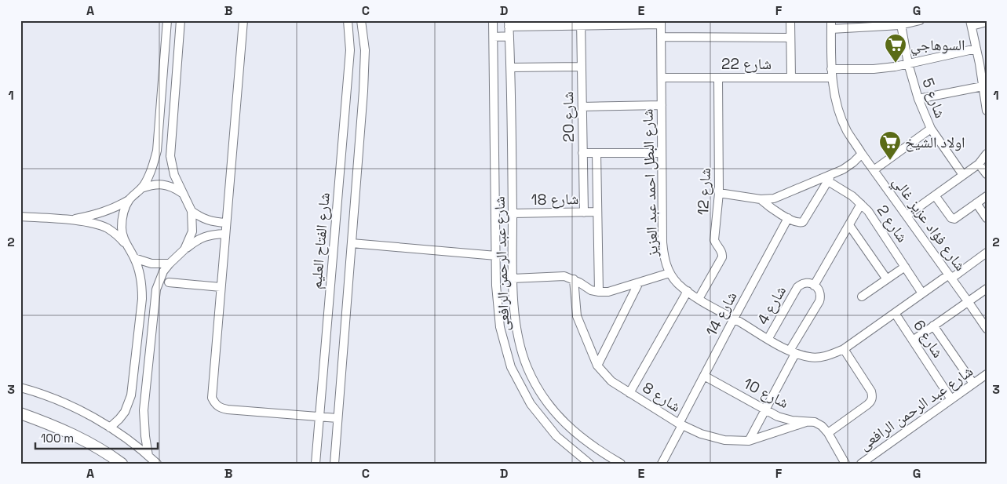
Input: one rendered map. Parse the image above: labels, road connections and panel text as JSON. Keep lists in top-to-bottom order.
{
  "streets": {
    "street": [
      "شارع 22",
      "شارع 5",
      "شارع 20",
      "شارع البطل احمد عبد العزيز",
      "شارع 12",
      "شارع 18",
      "شارع 2",
      "شارع فؤاد عزيز غالي",
      "شارع الفتاح العليم",
      "شارع عبد الرحمن الرافعى",
      "شارع 4",
      "شارع 14",
      "شارع 6",
      "شارع 10",
      "شارع 8"
    ]
  },
  "crossings": [
    ["شارع 22", "شارع 5"],
    ["شارع 22", "شارع البطل احمد عبد العزيز"],
    ["شارع 22", "شارع 12"],
    ["شارع 22", "شارع فؤاد عزيز غالي"],
    ["شارع 20", "شارع 18"],
    ["شارع البطل احمد عبد العزيز", "شارع 12"],
    ["شارع البطل احمد عبد العزيز", "شارع 2"],
    ["شارع البطل احمد عبد العزيز", "شارع فؤاد عزيز غالي"],
    ["شارع البطل احمد عبد العزيز", "شارع 4"],
    ["شارع البطل احمد عبد العزيز", "شارع 14"],
    ["شارع البطل احمد عبد العزيز", "شارع 6"],
    ["شارع 18", "شارع عبد الرحمن الرافعى"],
    ["شارع عبد الرحمن الرافعى", "شارع 6"],
    ["شارع 14", "شارع 10"],
    ["شارع 14", "شارع 8"],
    ["شارع 10", "شارع 8"]
  ],
  "places": {
    "supermarket": ["السوهاجي", "اولاد الشيخ"]
  },
  "scale_bar": "100 m",
  "grid": {
    "columns": [
      "A",
      "B",
      "C",
      "D",
      "E",
      "F",
      "G"
    ],
    "rows": ["1", "2", "3"]
  }
}
